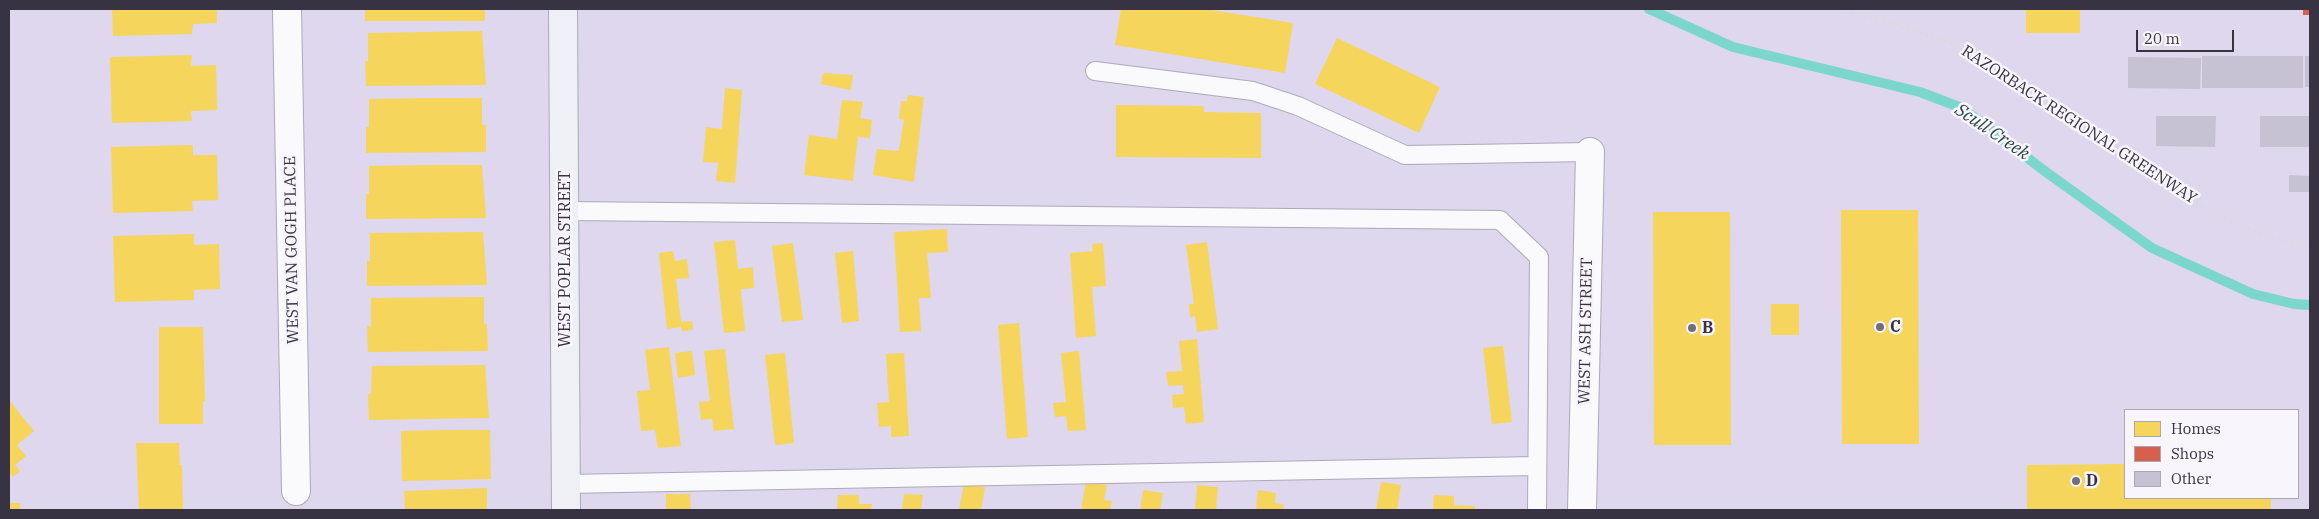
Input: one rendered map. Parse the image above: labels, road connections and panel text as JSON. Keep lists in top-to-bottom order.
{
  "streets": {
    "street": ["WEST VAN GOGH PLACE", "WEST POPLAR STREET", "WEST ASH STREET"],
    "path": ["RAZORBACK REGIONAL GREENWAY"]
  },
  "water": ["Scull Creek"],
  "places": ["C", "B", "D"],
  "legend": ["Homes", "Shops", "Other"],
  "scale_bar": "20 m"
}
